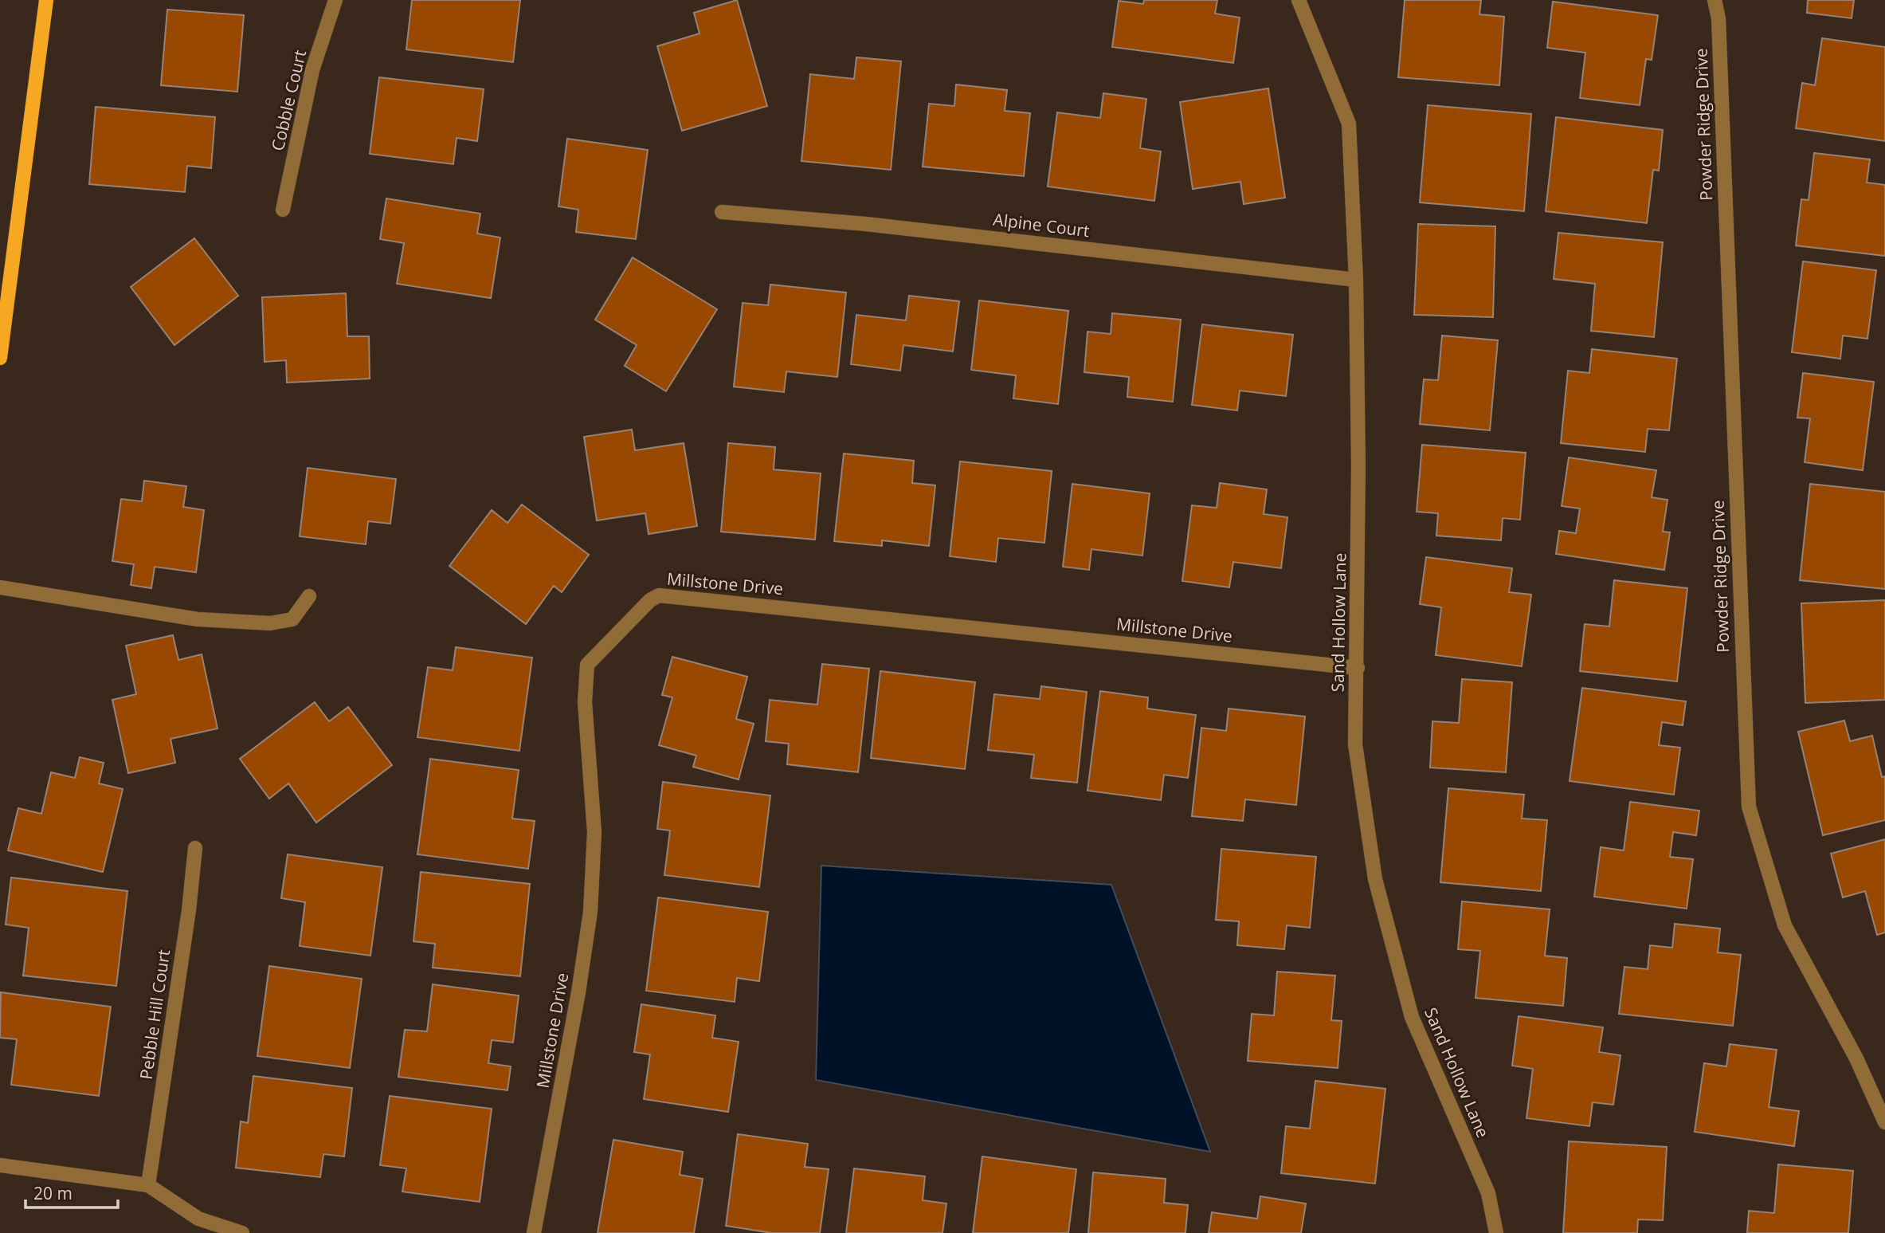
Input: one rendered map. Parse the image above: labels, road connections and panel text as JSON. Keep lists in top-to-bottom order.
{
  "streets": {
    "street": [
      "Cobble Court",
      "Powder Ridge Drive",
      "Alpine Court",
      "Millstone Drive",
      "Sand Hollow Lane",
      "Pebble Hill Court"
    ]
  },
  "crossings": [
    ["Alpine Court", "Sand Hollow Lane"],
    ["Millstone Drive", "Sand Hollow Lane"]
  ],
  "scale_bar": "20 m"
}
